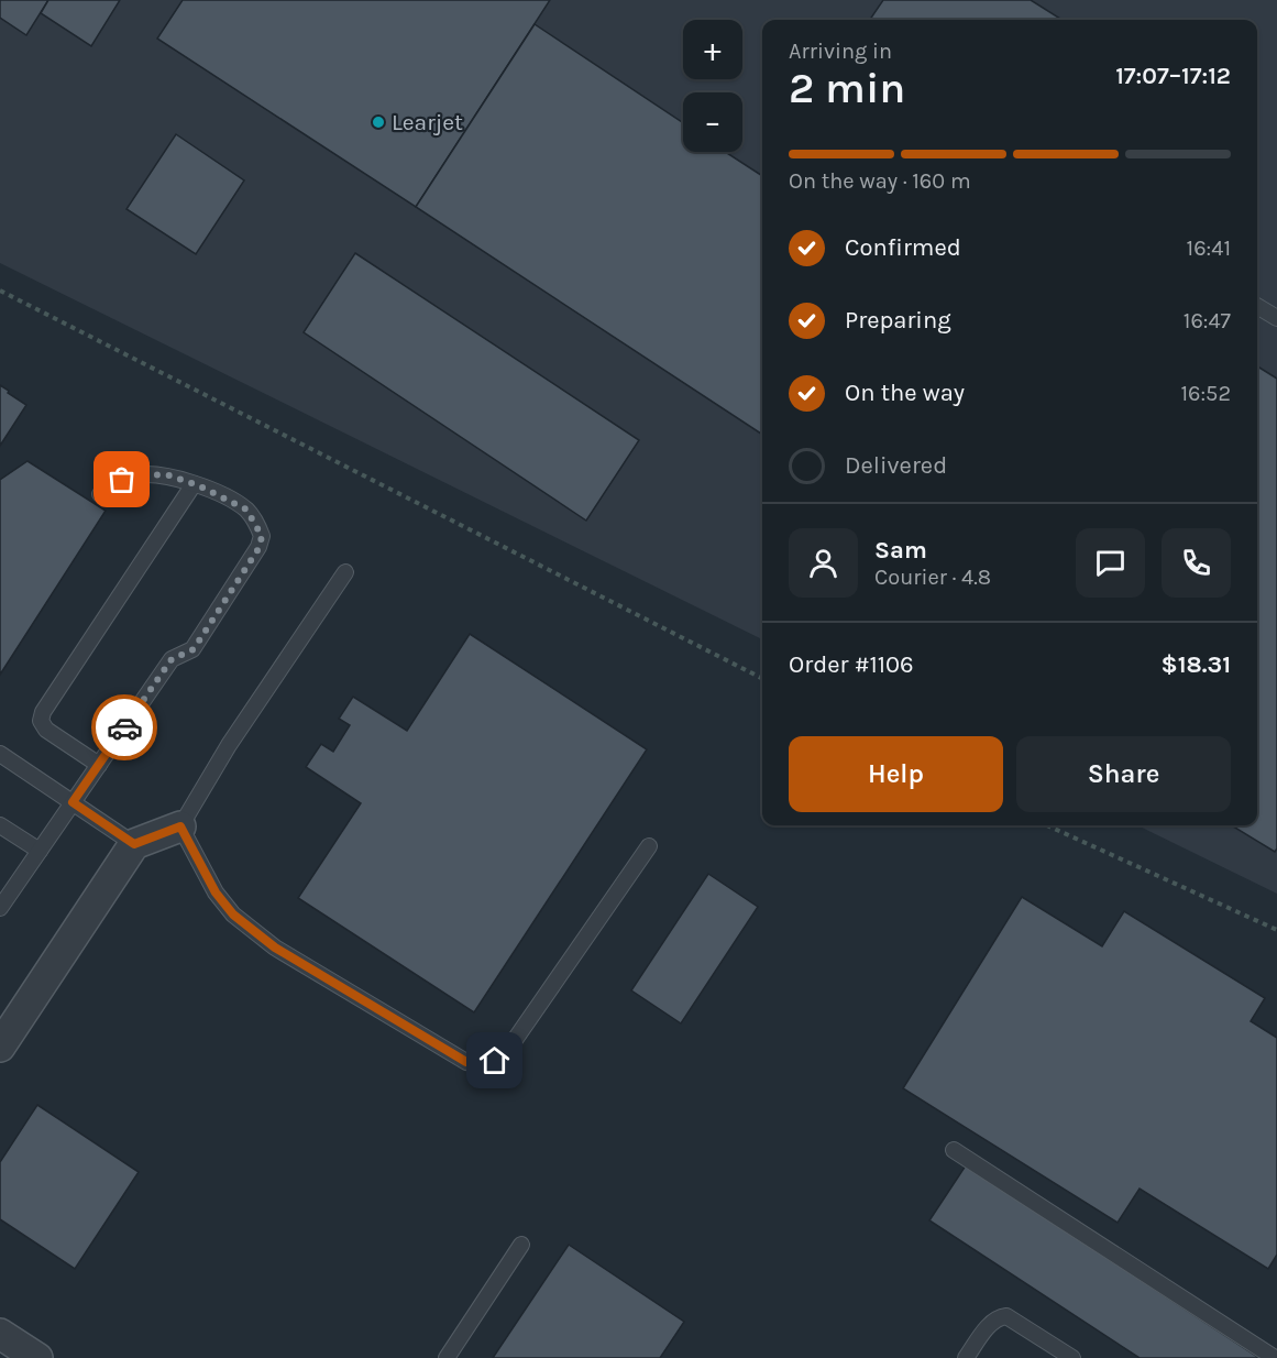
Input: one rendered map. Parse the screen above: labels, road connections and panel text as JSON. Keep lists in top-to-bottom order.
{
  "places": ["Learjet"],
  "page": {
    "map_buttons": ["+", "−"],
    "heading": ["2 min", "Arriving in", "17:07–17:12"],
    "panel": [
      "Sam",
      "Courier · 4.8",
      "Order #1106",
      "$18.31"
    ],
    "bar": "On the way · 160 m",
    "list": [
      ["Confirmed", "16:41"],
      ["Preparing", "16:47"],
      ["On the way", "16:52"],
      "Delivered"
    ],
    "buttons": ["Help", "Share"]
  }
}
